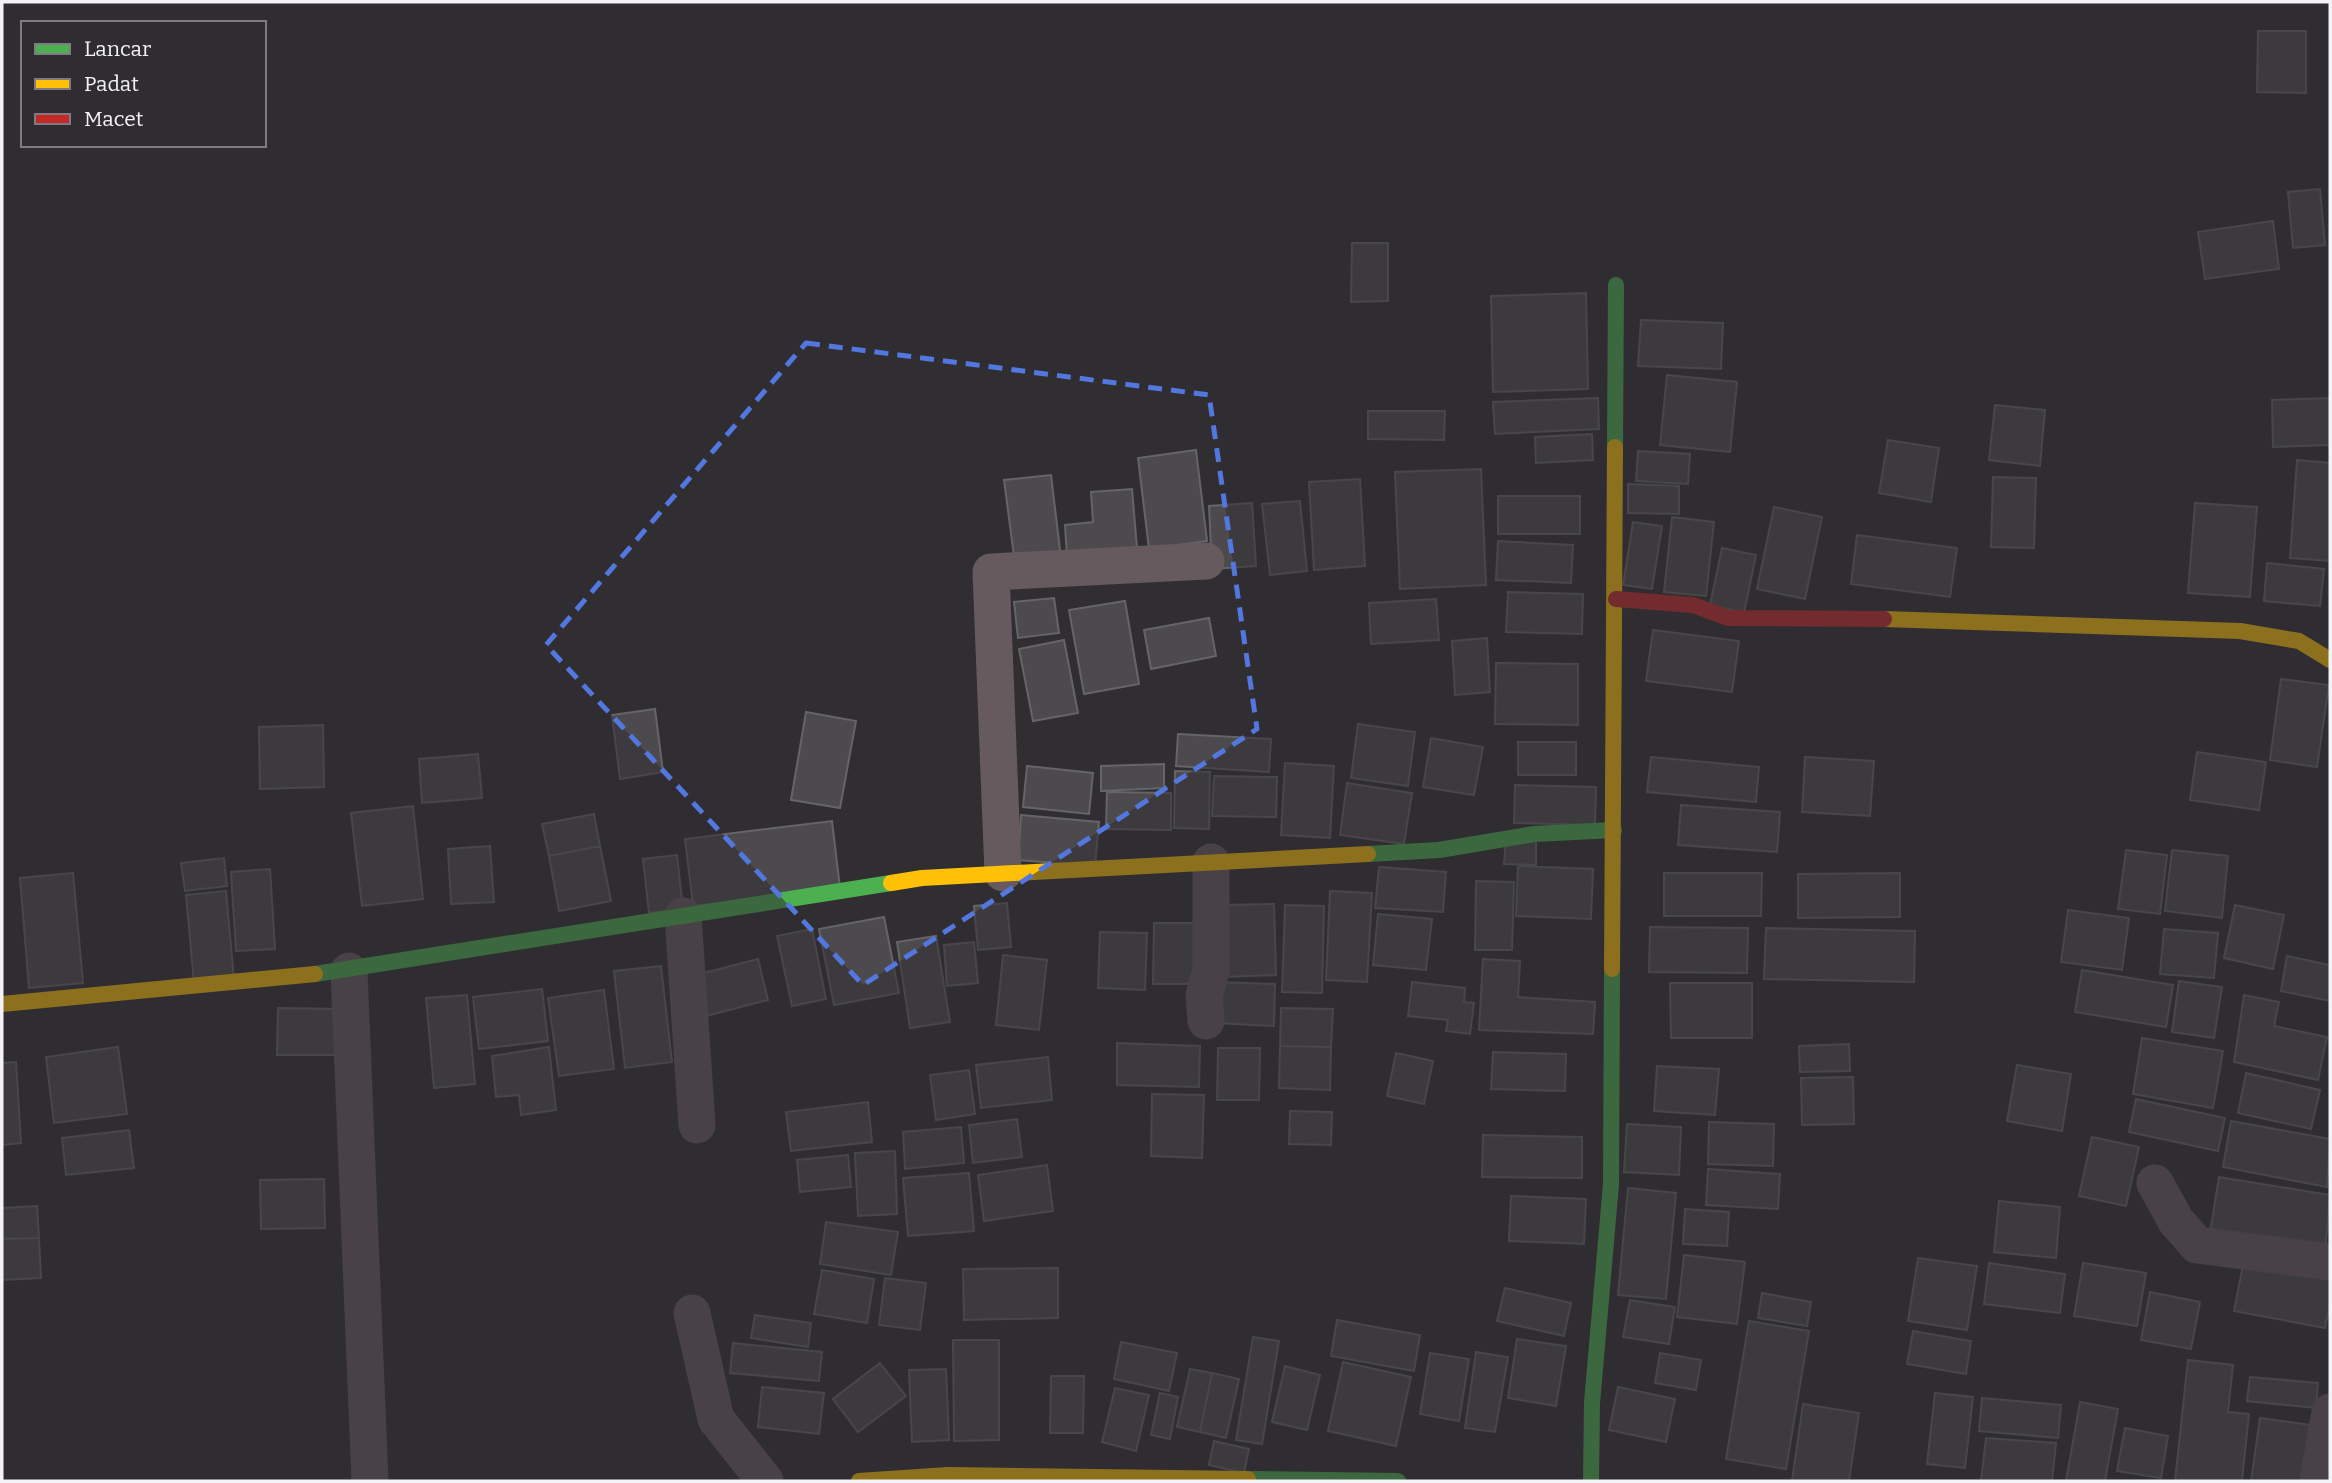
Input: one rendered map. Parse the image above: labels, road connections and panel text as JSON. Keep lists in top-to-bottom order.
{
  "legend": ["Lancar", "Padat", "Macet"]
}
